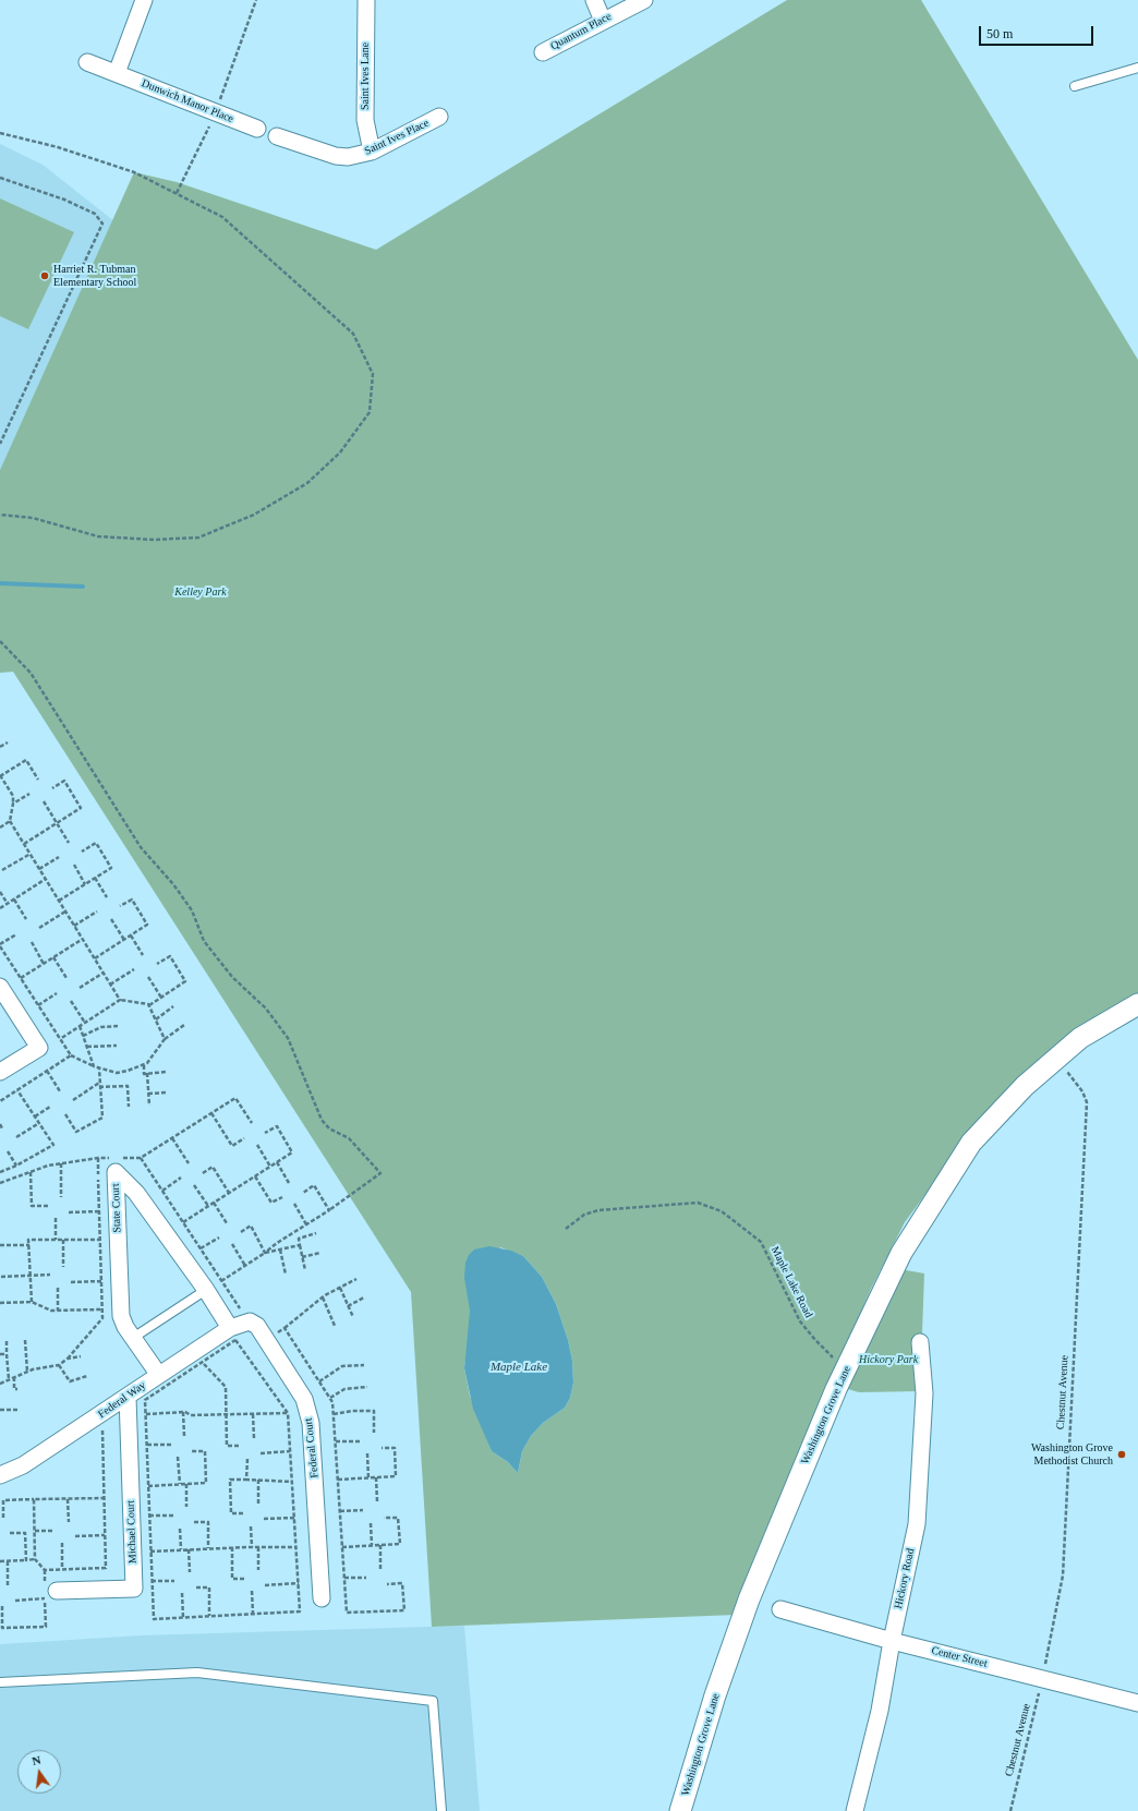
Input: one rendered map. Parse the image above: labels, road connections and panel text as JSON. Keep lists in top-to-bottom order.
{
  "streets": {
    "street": [
      "Quantum Place",
      "Saint Ives Lane",
      "Dunwich Manor Place",
      "Saint Ives Place",
      "State Court",
      "Federal Way",
      "Washington Grove Lane",
      "Federal Court",
      "Michael Court",
      "Hickory Road",
      "Center Street"
    ],
    "path": ["Maple Lake Road", "Chestnut Avenue"]
  },
  "crossings": [
    ["Saint Ives Lane", "Saint Ives Place"],
    ["State Court", "Federal Way"],
    ["State Court", "Federal Court"],
    ["Maple Lake Road", "Washington Grove Lane"],
    ["Chestnut Avenue", "Washington Grove Lane"],
    ["Chestnut Avenue", "Center Street"],
    ["Federal Way", "Federal Court"],
    ["Federal Way", "Michael Court"],
    ["Hickory Road", "Center Street"]
  ],
  "water": ["Maple Lake"],
  "parks": ["Kelley Park", "Hickory Park"],
  "places": ["Harriet R. Tubman Elementary School", "Washington Grove Methodist Church"],
  "scale_bar": "50 m",
  "north": "top"
}
